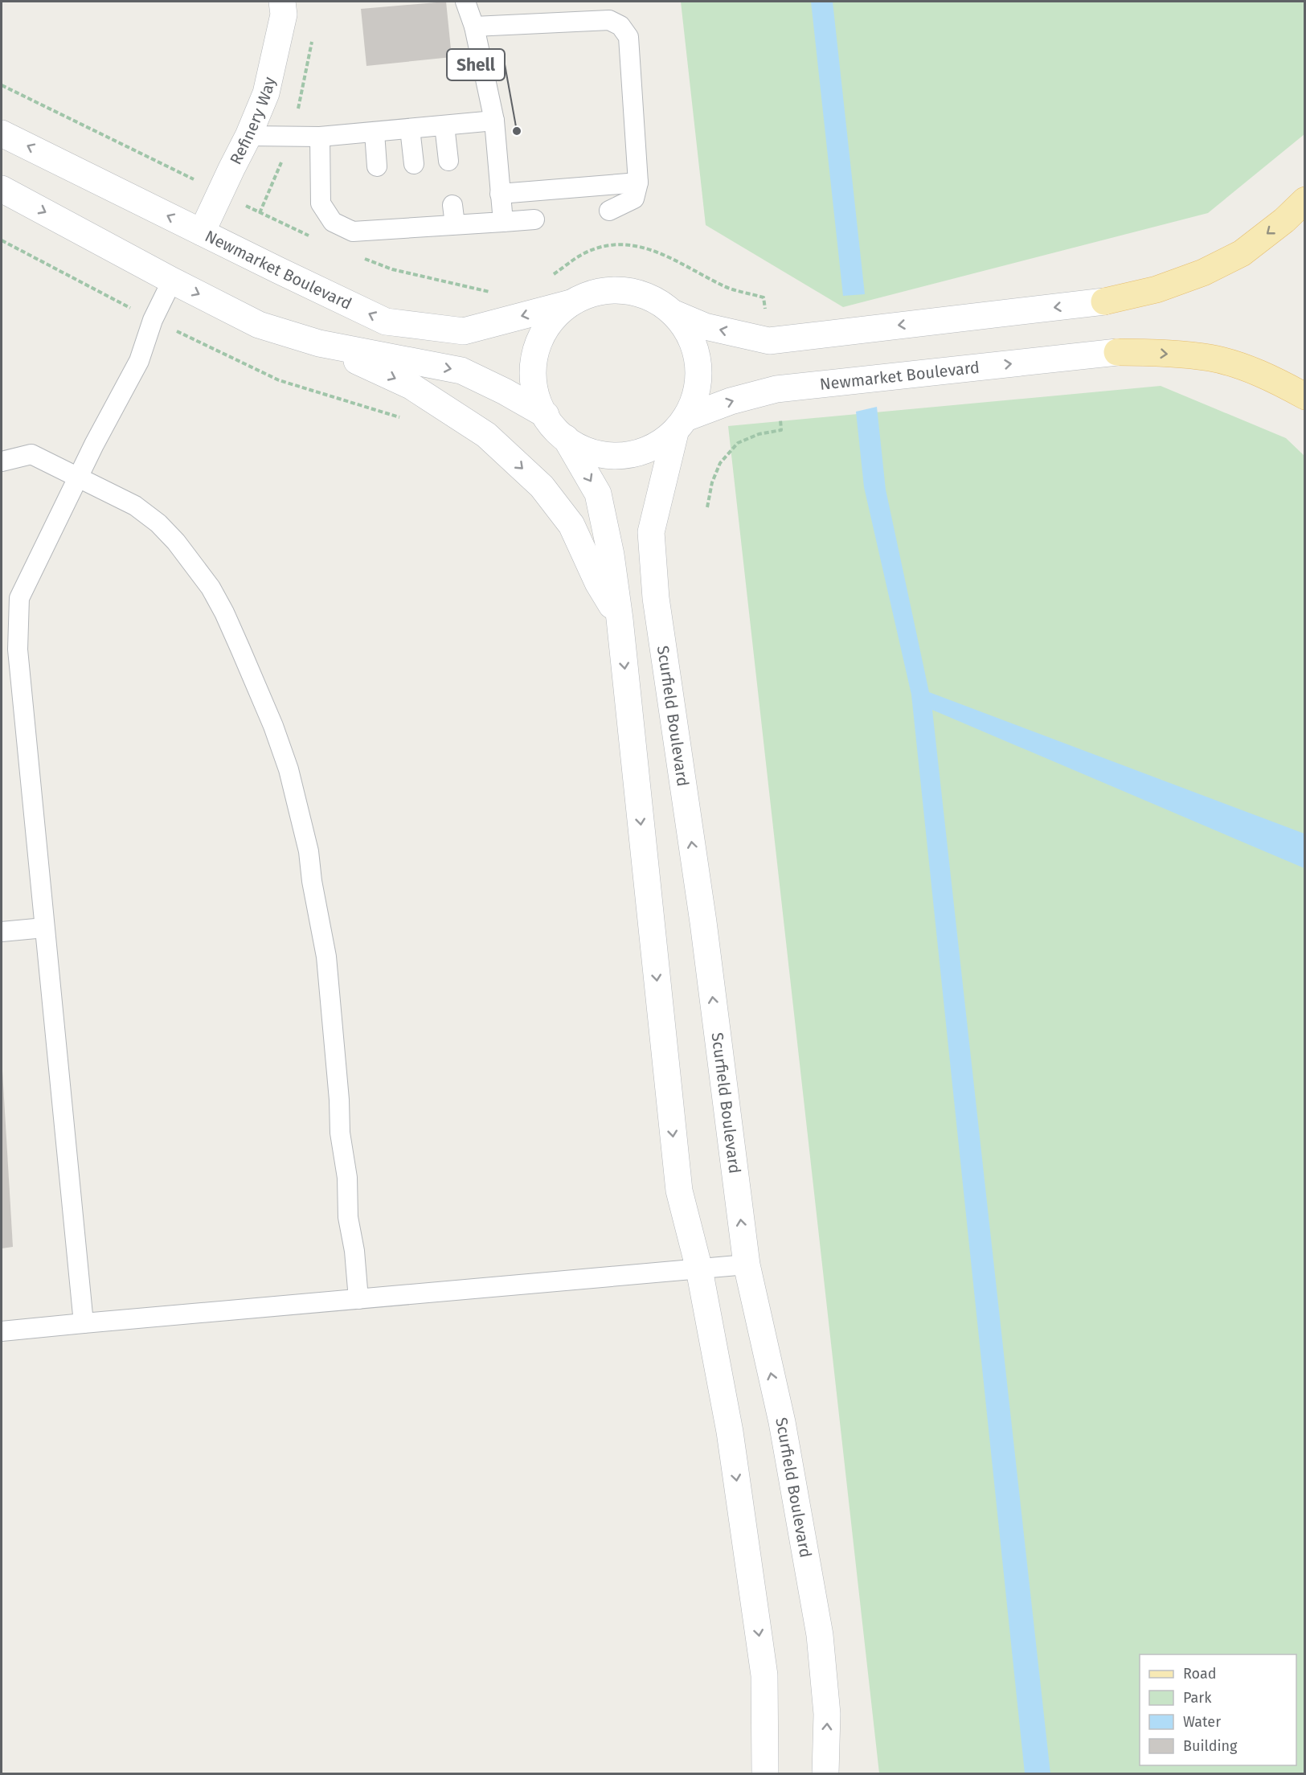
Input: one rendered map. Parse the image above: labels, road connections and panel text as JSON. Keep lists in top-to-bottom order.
{
  "streets": {
    "street": ["Refinery Way", "Newmarket Boulevard", "Scurfield Boulevard"]
  },
  "crossings": [
    ["Refinery Way", "Newmarket Boulevard"],
    ["Newmarket Boulevard", "Scurfield Boulevard"]
  ],
  "places": ["Shell"],
  "legend": [
    "Road",
    "Park",
    "Water",
    "Building"
  ]
}
